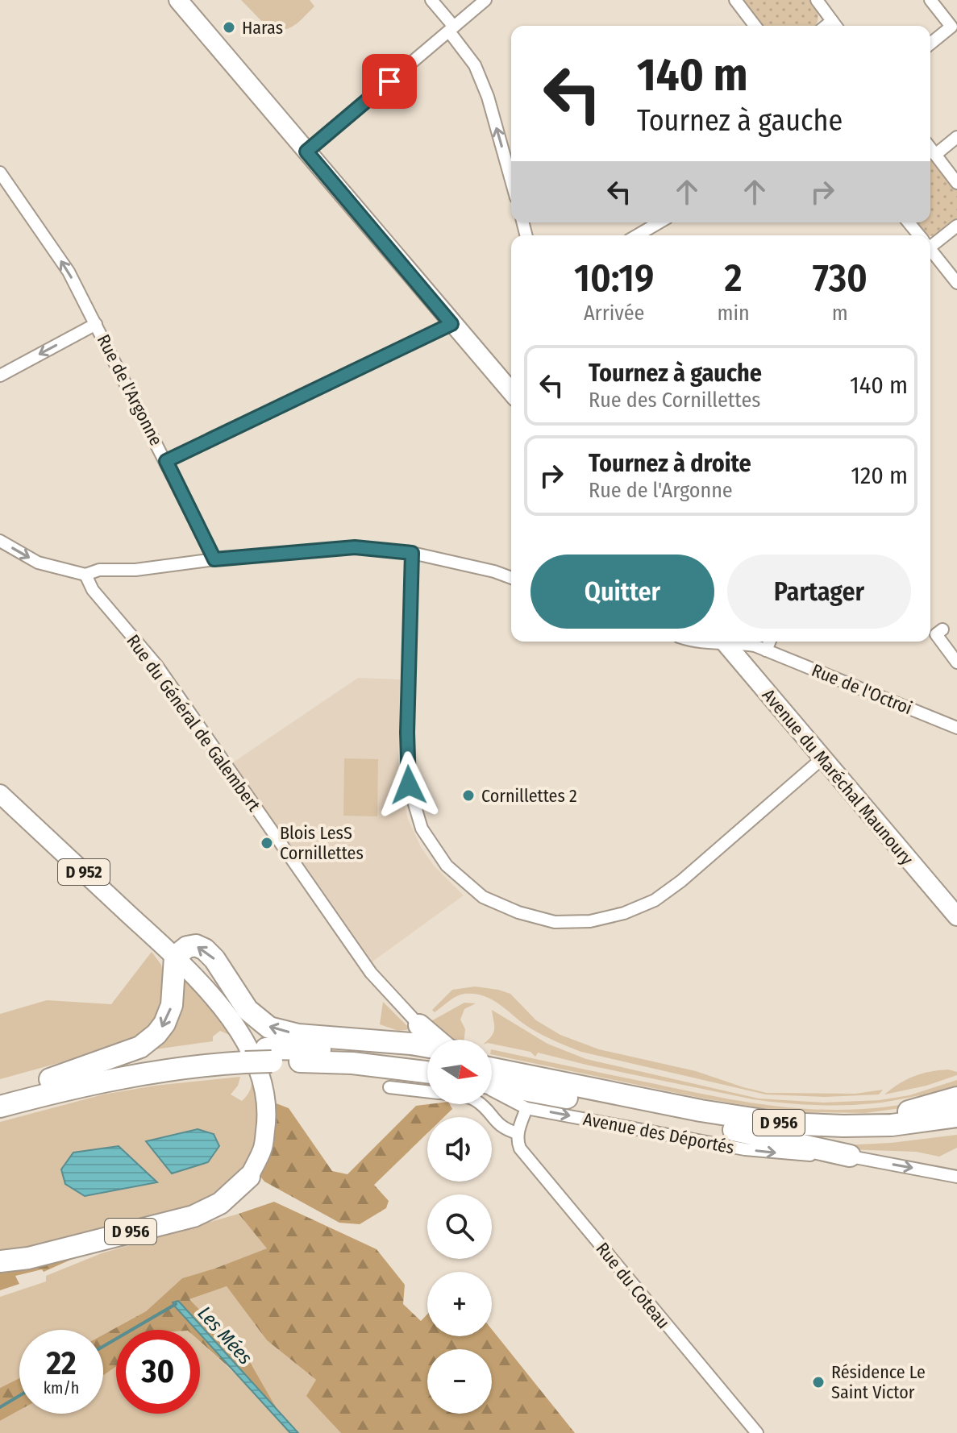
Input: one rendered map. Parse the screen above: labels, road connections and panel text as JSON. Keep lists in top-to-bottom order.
{
  "streets": {
    "highway": ["D 956", "Avenue des Déportés"],
    "main road": ["Avenue du Maréchal Maunoury", "D 952"],
    "street": [
      "Rue de l'Argonne",
      "Rue de l'Octroi",
      "Rue du Général de Galembert",
      "Rue du Coteau"
    ]
  },
  "crossings": [
    ["D 952", "D 956"],
    ["D 956", "Avenue des Déportés"]
  ],
  "one_way": ["Rue de l'Argonne", "Avenue des Déportés"],
  "water": ["Les Mées"],
  "places": [
    "Haras",
    "Cornillettes 2",
    "Blois LesS Cornillettes",
    "Résidence Le Saint Victor"
  ],
  "north": "right",
  "page": {
    "turn": ["140 m", "Tournez à gauche"],
    "eta": [
      "10:19",
      "Arrivée",
      "2",
      "min",
      "730",
      "m"
    ],
    "list": [
      {
        "name": "Tournez à gauche",
        "note": "Rue des Cornillettes",
        "value": "140 m"
      },
      {
        "name": "Tournez à droite",
        "note": "Rue de l'Argonne",
        "value": "120 m"
      }
    ],
    "buttons": ["Quitter", "Partager"],
    "map_buttons": ["+", "−"],
    "speed": "22 km/h",
    "limit": "30"
  }
}
